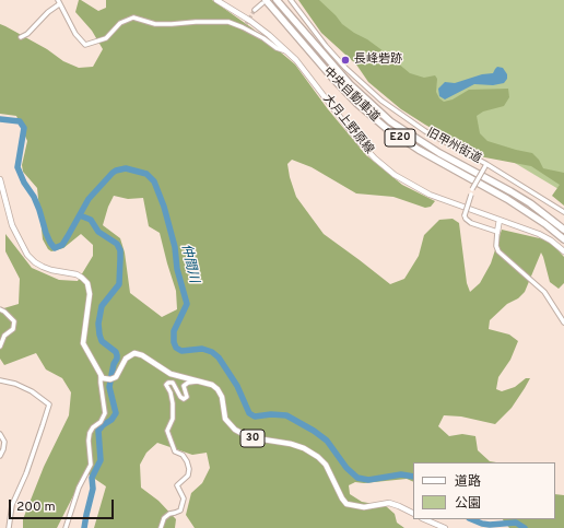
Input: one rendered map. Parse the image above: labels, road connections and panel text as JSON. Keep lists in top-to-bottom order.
{
  "streets": {
    "highway": ["中央自動車道", "E20"],
    "main road": ["大月上野原線", "30"],
    "street": ["旧甲州街道"]
  },
  "water": ["仲間川"],
  "places": ["長峰砦跡"],
  "legend": ["道路", "公園"],
  "scale_bar": "200 m"
}
